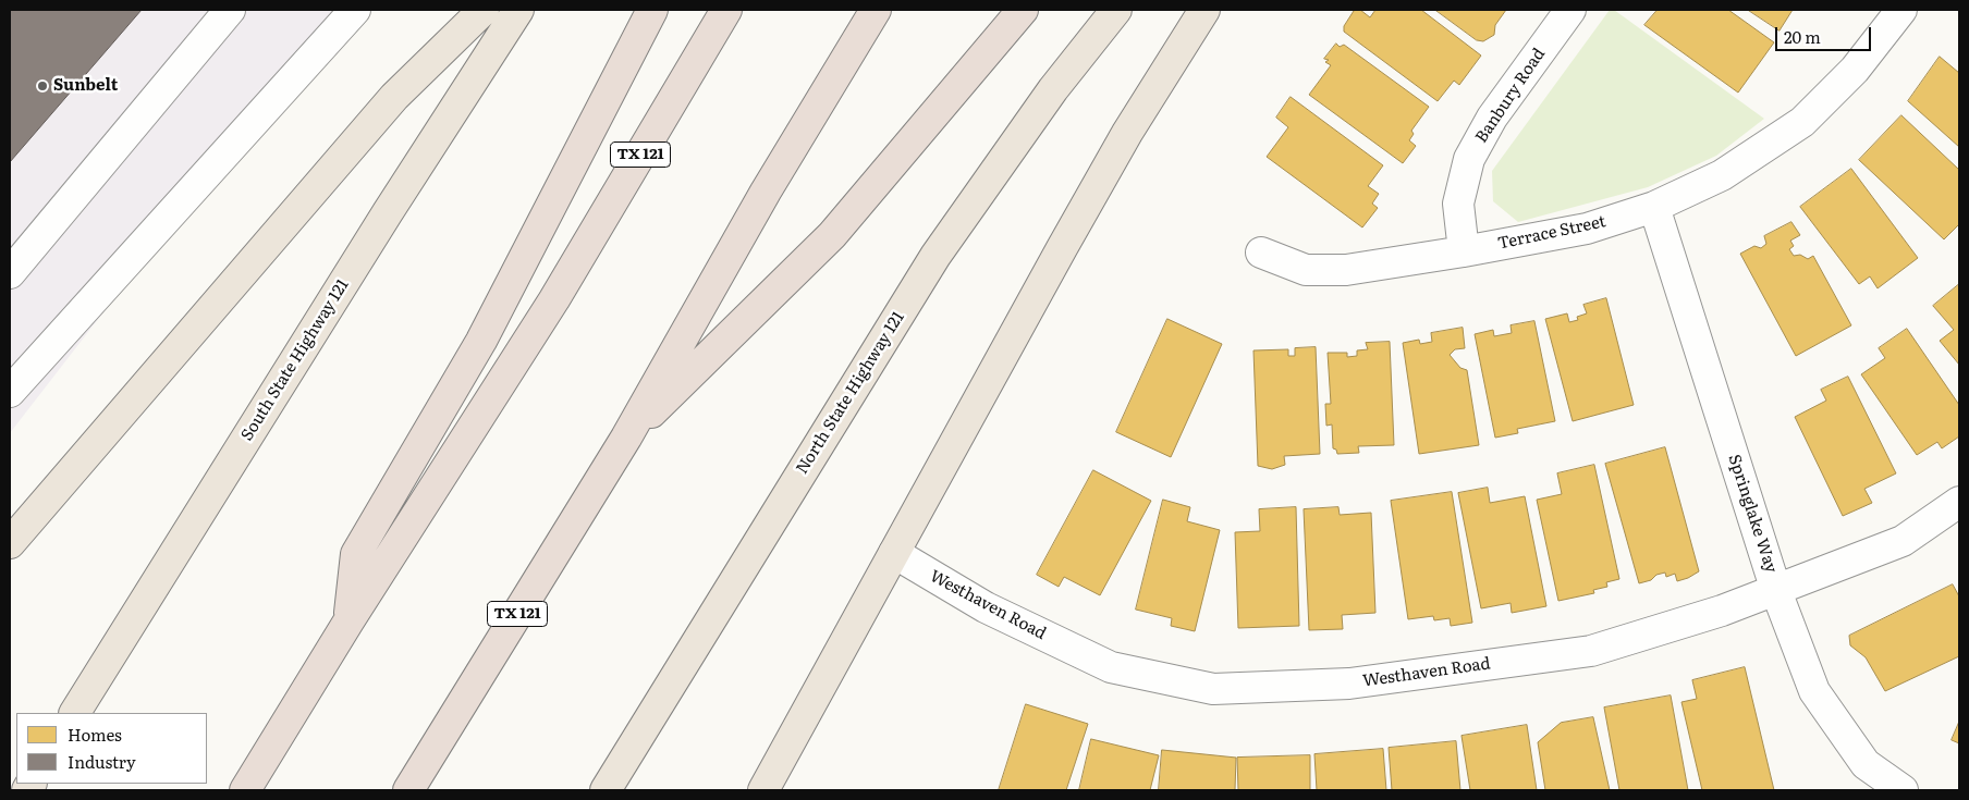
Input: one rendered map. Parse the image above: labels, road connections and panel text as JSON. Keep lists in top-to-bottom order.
{
  "streets": {
    "highway": ["TX 121"],
    "main road": ["South State Highway 121", "North State Highway 121"],
    "street": [
      "Banbury Road",
      "Terrace Street",
      "Springlake Way",
      "Westhaven Road"
    ]
  },
  "crossings": [
    ["Banbury Road", "Terrace Street"],
    ["Terrace Street", "Springlake Way"],
    ["Springlake Way", "Westhaven Road"]
  ],
  "places": ["Sunbelt"],
  "legend": ["Homes", "Industry"],
  "scale_bar": "20 m"
}
